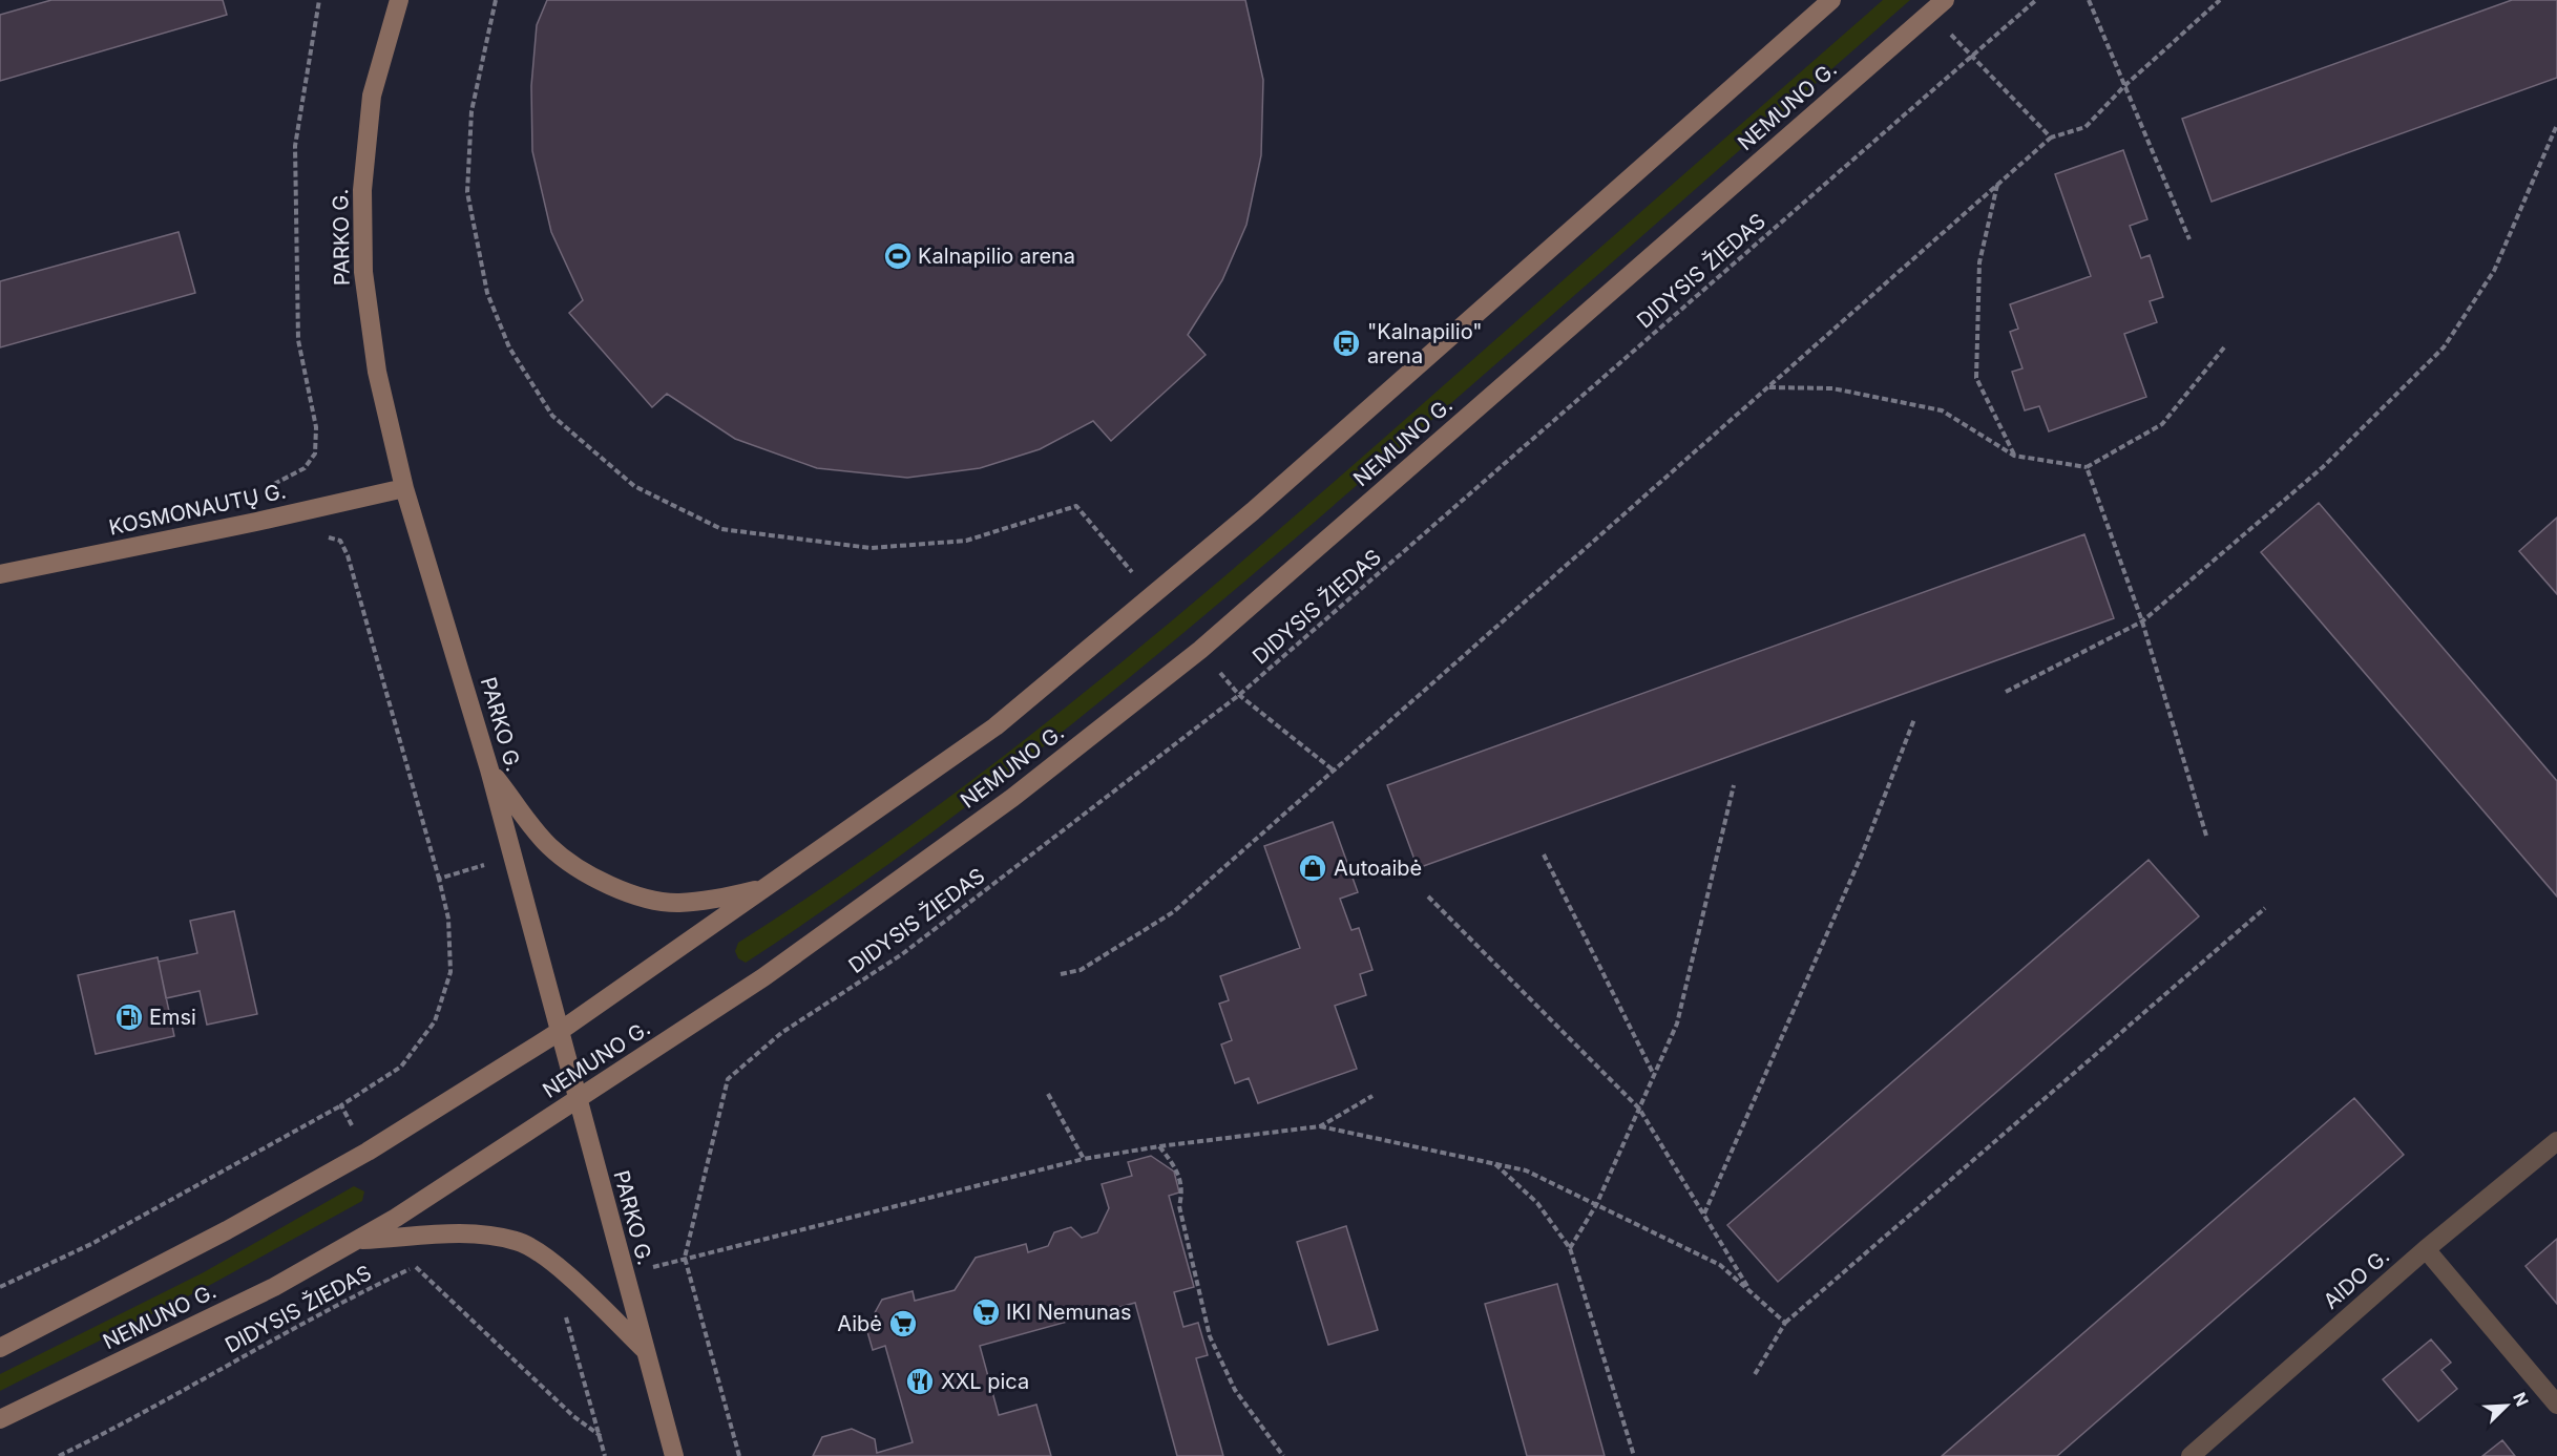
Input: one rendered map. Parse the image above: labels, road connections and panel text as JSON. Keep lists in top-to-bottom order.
{
  "streets": {
    "main road": ["NEMUNO G.", "PARKO G.", "KOSMONAUTŲ G."],
    "street": ["AIDO G."],
    "path": ["DIDYSIS ŽIEDAS"]
  },
  "crossings": [
    ["NEMUNO G.", "PARKO G."],
    ["PARKO G.", "KOSMONAUTŲ G."]
  ],
  "places": {
    "sports": ["Kalnapilio arena"],
    "bus stop": ["\"Kalnapilio\" arena"],
    "shop": ["Autoaibė"],
    "fuel station": ["Emsi"],
    "supermarket": ["IKI Nemunas", "Aibė"],
    "restaurant": ["XXL pica"]
  },
  "north": "top right"
}
